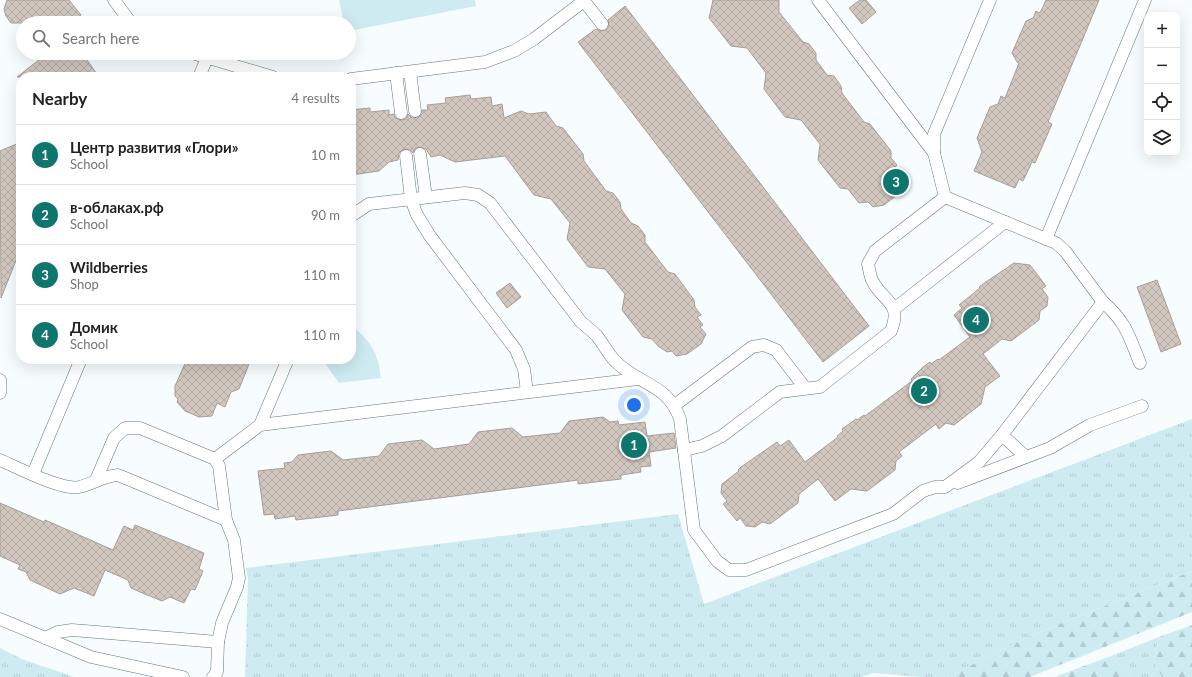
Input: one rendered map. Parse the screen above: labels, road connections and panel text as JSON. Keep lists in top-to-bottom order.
{
  "page": {
    "map_buttons": ["+", "−"],
    "search": "Search here",
    "heading": ["Nearby", "4 results"],
    "list": [
      {
        "mark": "1",
        "name": "Центр развития «Глори»",
        "note": "School",
        "value": "10 m"
      },
      {
        "mark": "2",
        "name": "в-облаках.рф",
        "note": "School",
        "value": "90 m"
      },
      {
        "mark": "3",
        "name": "Wildberries",
        "note": "Shop",
        "value": "110 m"
      },
      {
        "mark": "4",
        "name": "Домик",
        "note": "School",
        "value": "110 m"
      }
    ],
    "pins": [
      "3",
      "4",
      "2",
      "1"
    ]
  }
}
